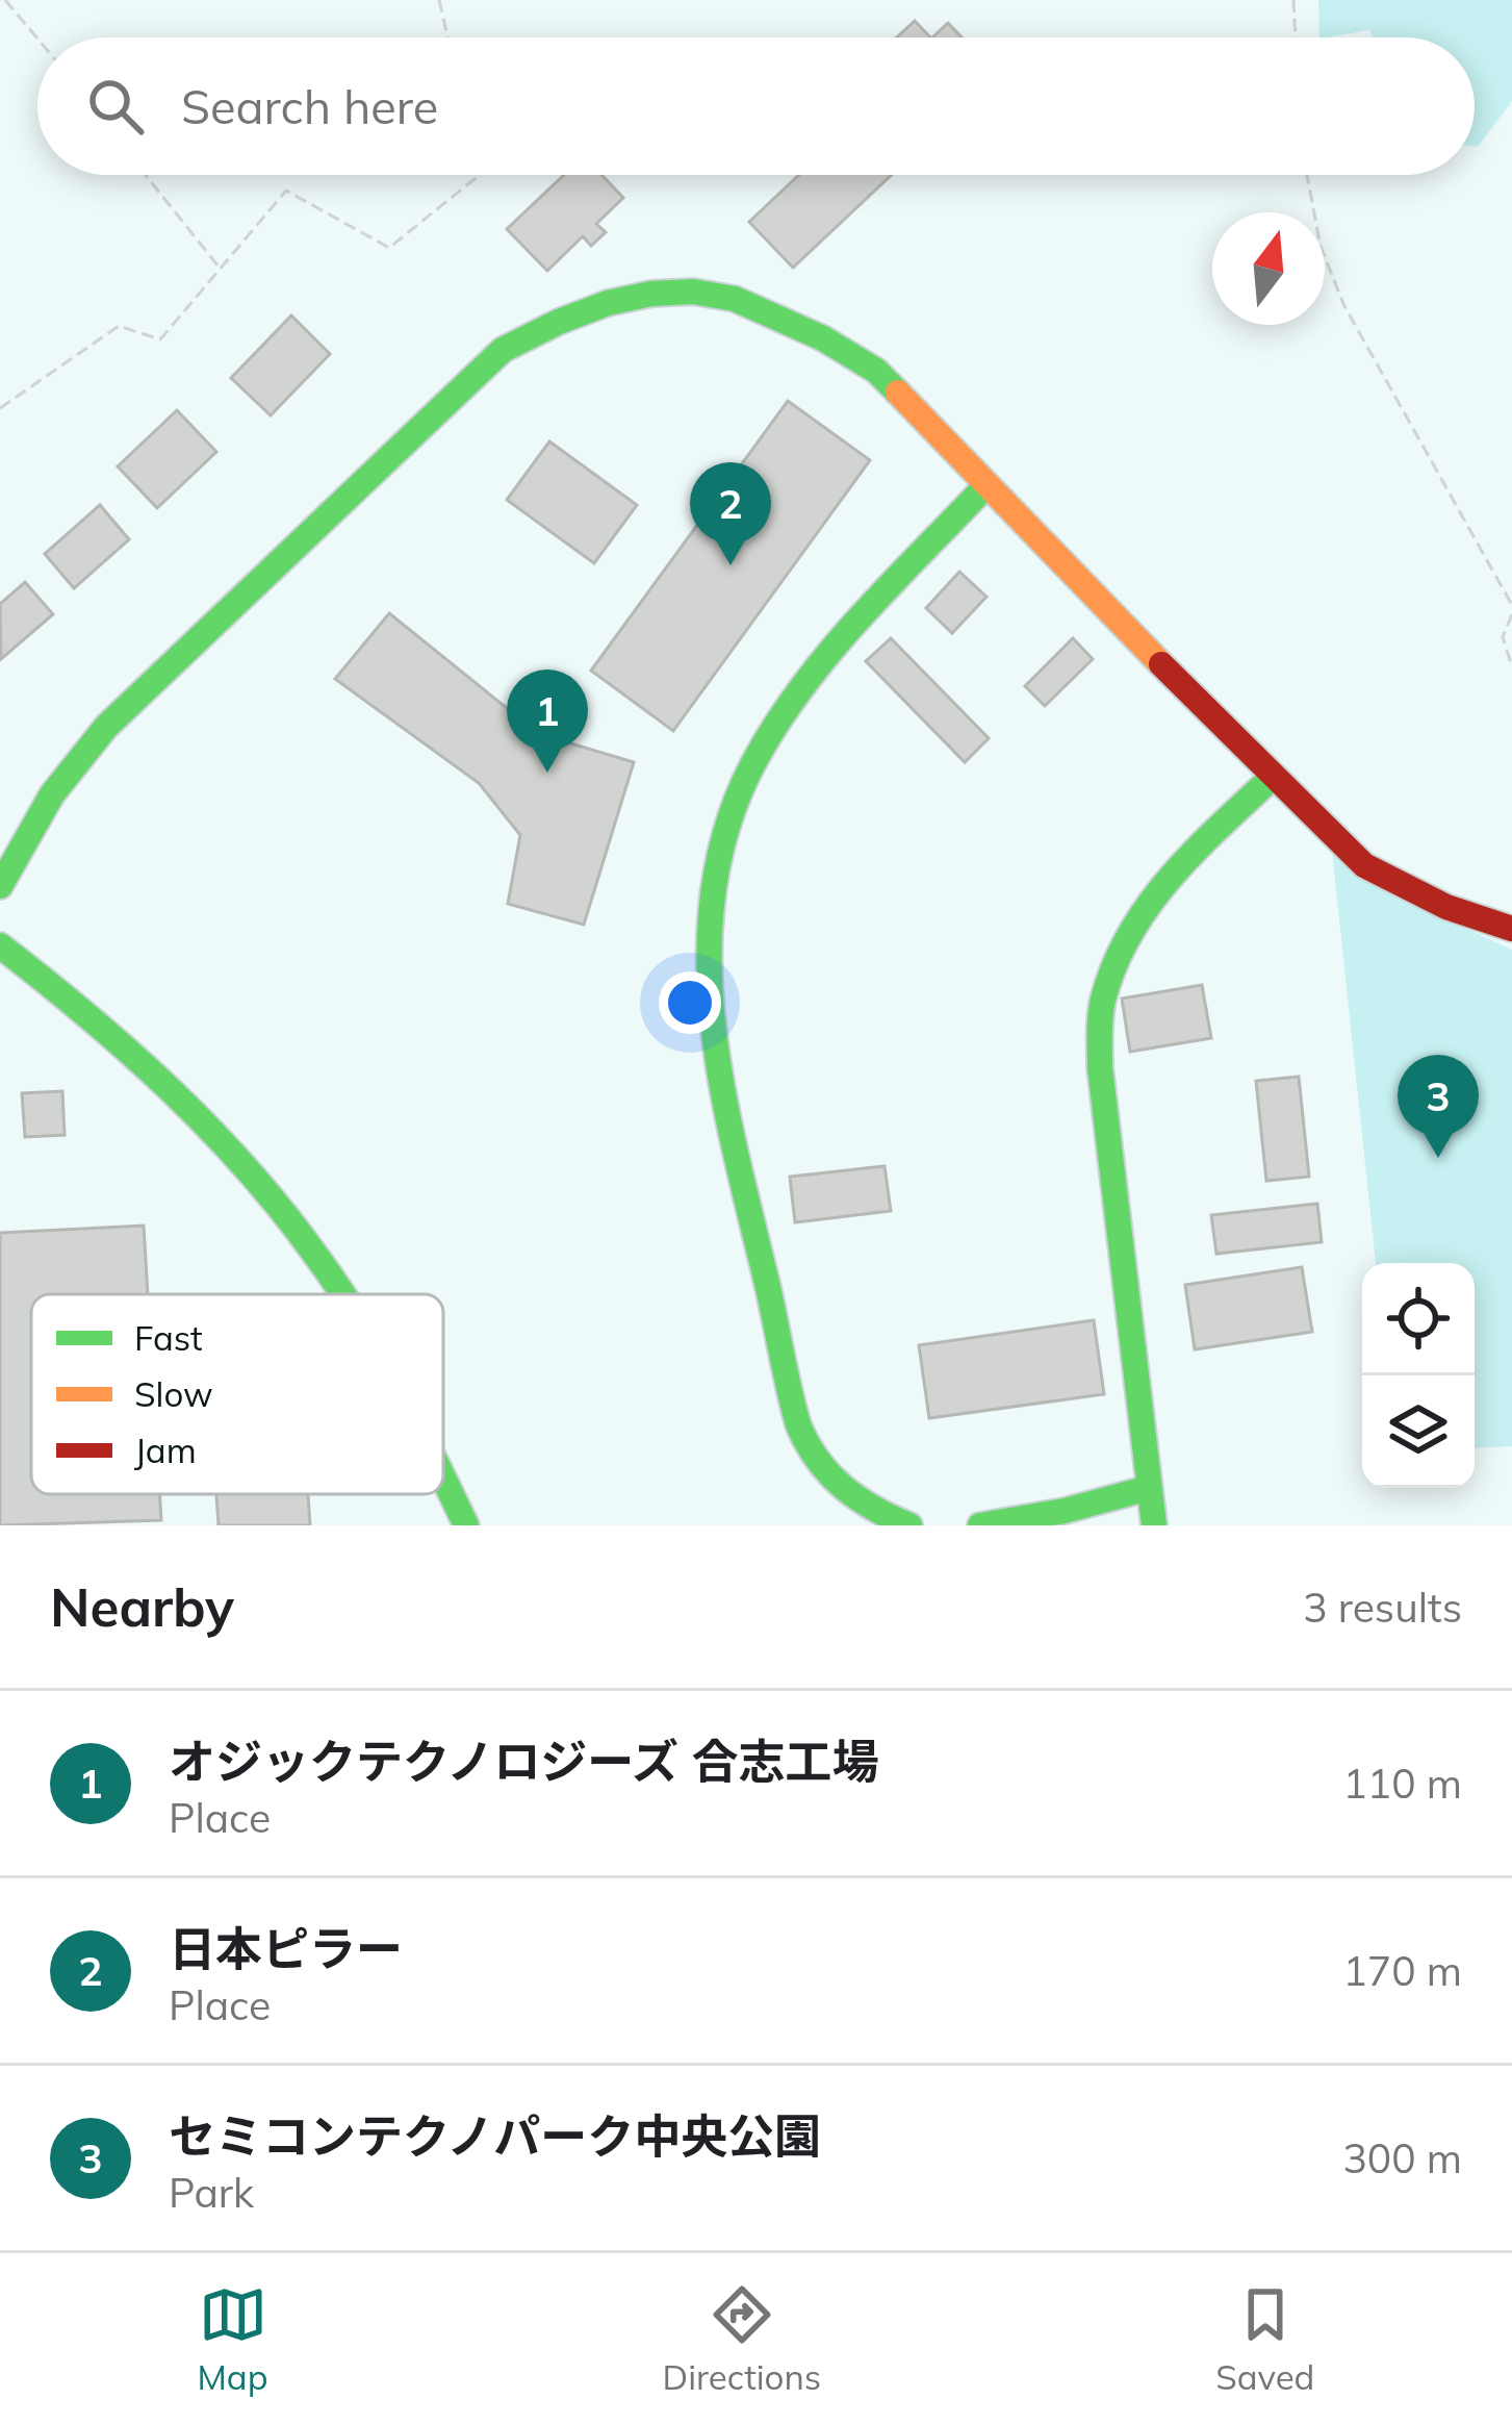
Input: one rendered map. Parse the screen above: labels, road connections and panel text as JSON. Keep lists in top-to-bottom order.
{
  "legend": ["Fast", "Slow", "Jam"],
  "north": "top",
  "page": {
    "search": "Search here",
    "pins": ["2", "1", "3"],
    "heading": ["Nearby", "3 results"],
    "list": [
      {
        "mark": "1",
        "name": "オジックテクノロジーズ 合志工場",
        "note": "Place",
        "value": "110 m"
      },
      {
        "mark": "2",
        "name": "日本ピラー",
        "note": "Place",
        "value": "170 m"
      },
      {
        "mark": "3",
        "name": "セミコンテクノパーク中央公園",
        "note": "Park",
        "value": "300 m"
      }
    ],
    "nav": ["Map", "Directions", "Saved"]
  }
}
